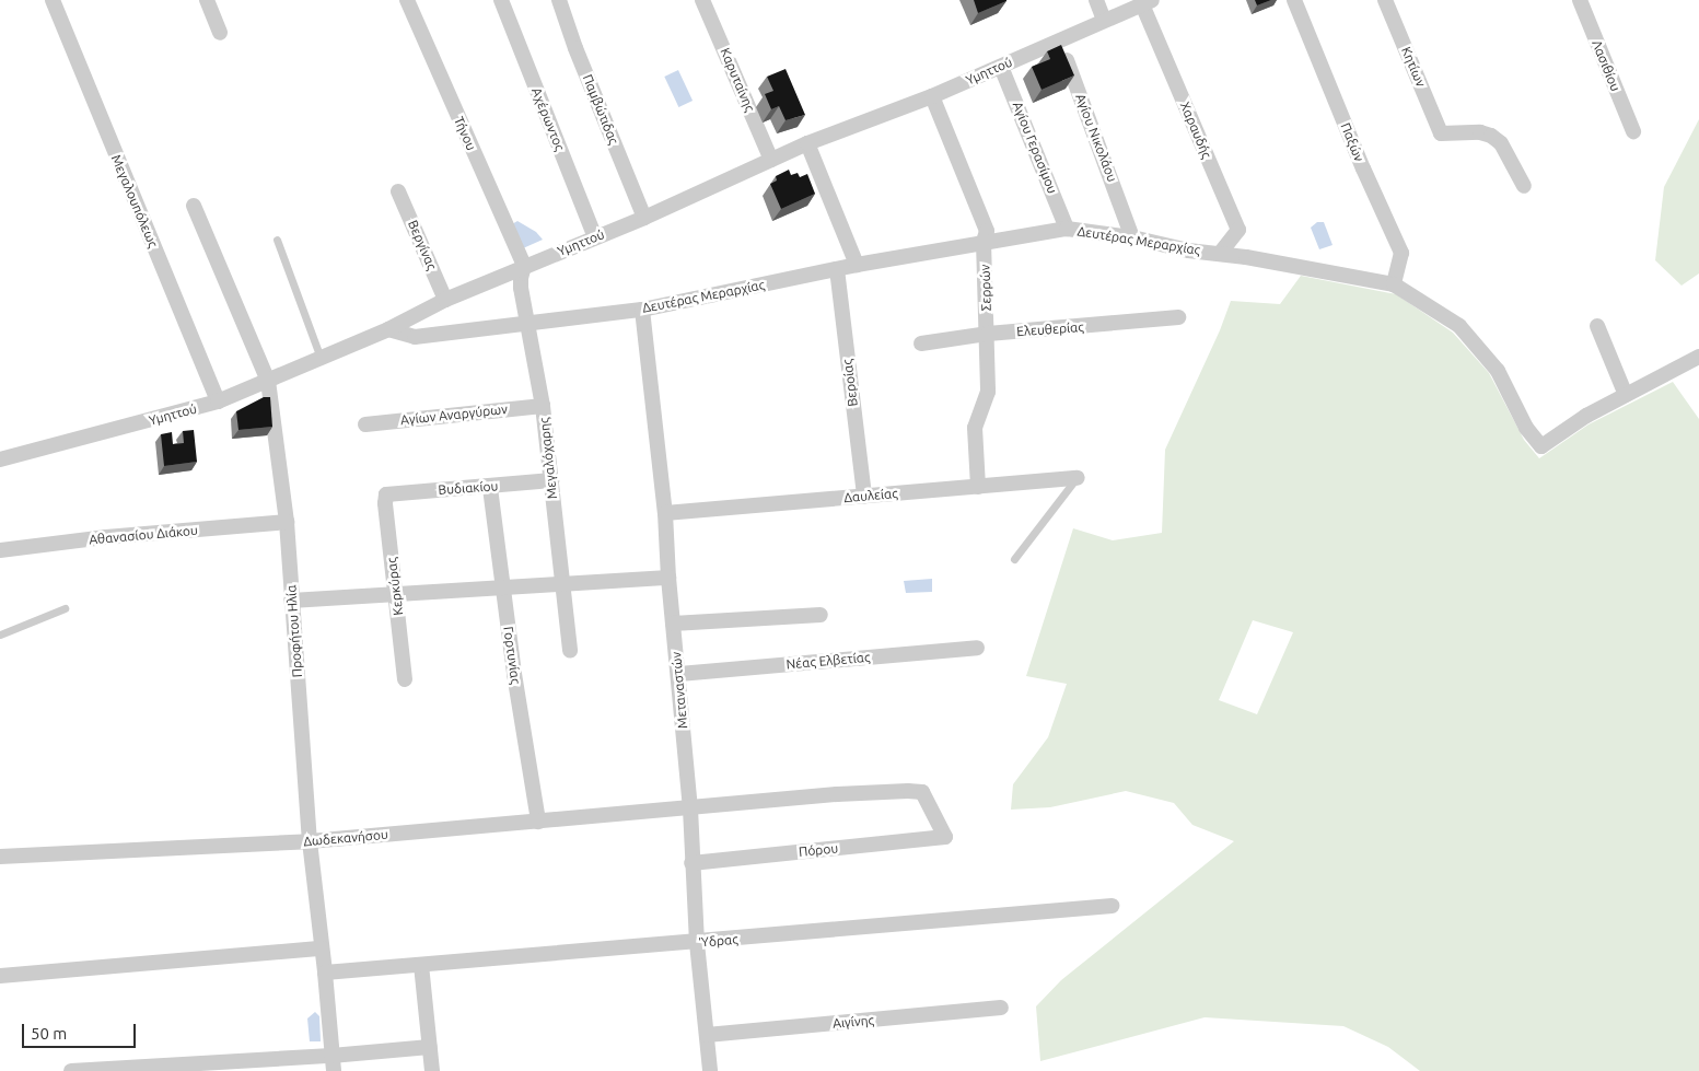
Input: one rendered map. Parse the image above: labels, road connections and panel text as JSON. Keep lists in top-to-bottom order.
{
  "streets": {
    "street": [
      "Λασιθίου",
      "Κητίων",
      "Υμηττού",
      "Καρυταίνης",
      "Παμβώτιδας",
      "Αχέρωντος",
      "Χαραυδής",
      "Τήνου",
      "Αγίου Νικολάου",
      "Παξών",
      "Αγίου Γερασίμου",
      "Μεγαλουπόλεως",
      "Δευτέρας Μεραρχίας",
      "Βεργίνας",
      "Σερρών",
      "Ελευθερίας",
      "Βεροίας",
      "Αγίων Αναργύρων",
      "Μεγαλόχαρης",
      "Βυδιακίου",
      "Δαυλείας",
      "Αθανασίου Διάκου",
      "Κερκύρας",
      "Προφήτου Ηλία",
      "Γορτυνίας",
      "Νέας Ελβετίας",
      "Μεταναστών",
      "Δωδεκανήσου",
      "Πόρου",
      "Ύδρας",
      "Αιγίνης"
    ]
  },
  "crossings": [
    ["Υμηττού", "Καρυταίνης"],
    ["Υμηττού", "Παμβώτιδας"],
    ["Υμηττού", "Αχέρωντος"],
    ["Υμηττού", "Χαραυδής"],
    ["Υμηττού", "Τήνου"],
    ["Υμηττού", "Αγίου Νικολάου"],
    ["Υμηττού", "Αγίου Γερασίμου"],
    ["Υμηττού", "Μεγαλουπόλεως"],
    ["Υμηττού", "Δευτέρας Μεραρχίας"],
    ["Υμηττού", "Βεργίνας"],
    ["Υμηττού", "Σερρών"],
    ["Υμηττού", "Μεγαλόχαρης"],
    ["Υμηττού", "Προφήτου Ηλία"],
    ["Χαραυδής", "Δευτέρας Μεραρχίας"],
    ["Τήνου", "Μεγαλόχαρης"],
    ["Αγίου Νικολάου", "Δευτέρας Μεραρχίας"],
    ["Παξών", "Δευτέρας Μεραρχίας"],
    ["Αγίου Γερασίμου", "Δευτέρας Μεραρχίας"],
    ["Δευτέρας Μεραρχίας", "Σερρών"],
    ["Δευτέρας Μεραρχίας", "Βεροίας"],
    ["Δευτέρας Μεραρχίας", "Μεγαλόχαρης"],
    ["Δευτέρας Μεραρχίας", "Μεταναστών"],
    ["Σερρών", "Ελευθερίας"],
    ["Σερρών", "Δαυλείας"],
    ["Βεροίας", "Δαυλείας"],
    ["Αγίων Αναργύρων", "Μεγαλόχαρης"],
    ["Μεγαλόχαρης", "Βυδιακίου"],
    ["Βυδιακίου", "Κερκύρας"],
    ["Βυδιακίου", "Γορτυνίας"],
    ["Δαυλείας", "Μεταναστών"],
    ["Αθανασίου Διάκου", "Προφήτου Ηλία"],
    ["Προφήτου Ηλία", "Δωδεκανήσου"],
    ["Προφήτου Ηλία", "Ύδρας"],
    ["Γορτυνίας", "Δωδεκανήσου"],
    ["Νέας Ελβετίας", "Μεταναστών"],
    ["Μεταναστών", "Δωδεκανήσου"],
    ["Μεταναστών", "Πόρου"],
    ["Μεταναστών", "Ύδρας"],
    ["Μεταναστών", "Αιγίνης"],
    ["Δωδεκανήσου", "Πόρου"]
  ],
  "scale_bar": "50 m"
}
